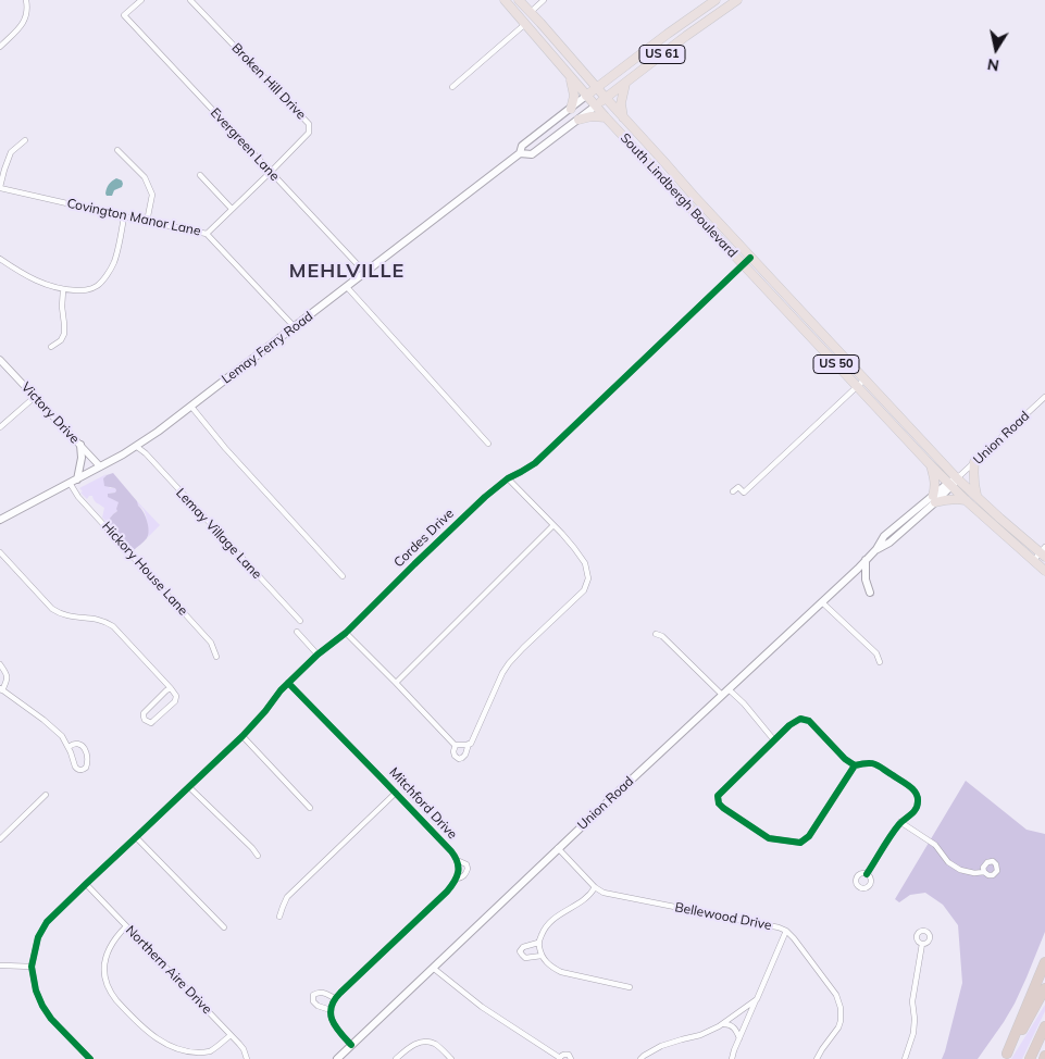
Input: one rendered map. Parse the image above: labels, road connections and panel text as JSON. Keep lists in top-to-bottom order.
{
  "streets": {
    "main road": [
      "US 61",
      "South Lindbergh Boulevard",
      "Lemay Ferry Road",
      "US 50",
      "Union Road"
    ],
    "street": [
      "Broken Hill Drive",
      "Evergreen Lane",
      "Covington Manor Lane",
      "Victory Drive",
      "Lemay Village Lane",
      "Cordes Drive",
      "Hickory House Lane",
      "Mitchford Drive",
      "Bellewood Drive",
      "Northern Aire Drive"
    ]
  },
  "crossings": [
    ["Broken Hill Drive", "Evergreen Lane"],
    ["Broken Hill Drive", "Covington Manor Lane"],
    ["Evergreen Lane", "Lemay Ferry Road"],
    ["South Lindbergh Boulevard", "Lemay Ferry Road"],
    ["South Lindbergh Boulevard", "Union Road"],
    ["South Lindbergh Boulevard", "Cordes Drive"],
    ["Covington Manor Lane", "Lemay Ferry Road"],
    ["Lemay Ferry Road", "Victory Drive"],
    ["Lemay Ferry Road", "Lemay Village Lane"],
    ["Lemay Ferry Road", "Hickory House Lane"],
    ["Union Road", "Bellewood Drive"],
    ["Cordes Drive", "Mitchford Drive"],
    ["Cordes Drive", "Northern Aire Drive"]
  ],
  "districts": ["MEHLVILLE"],
  "north": "bottom"
}
